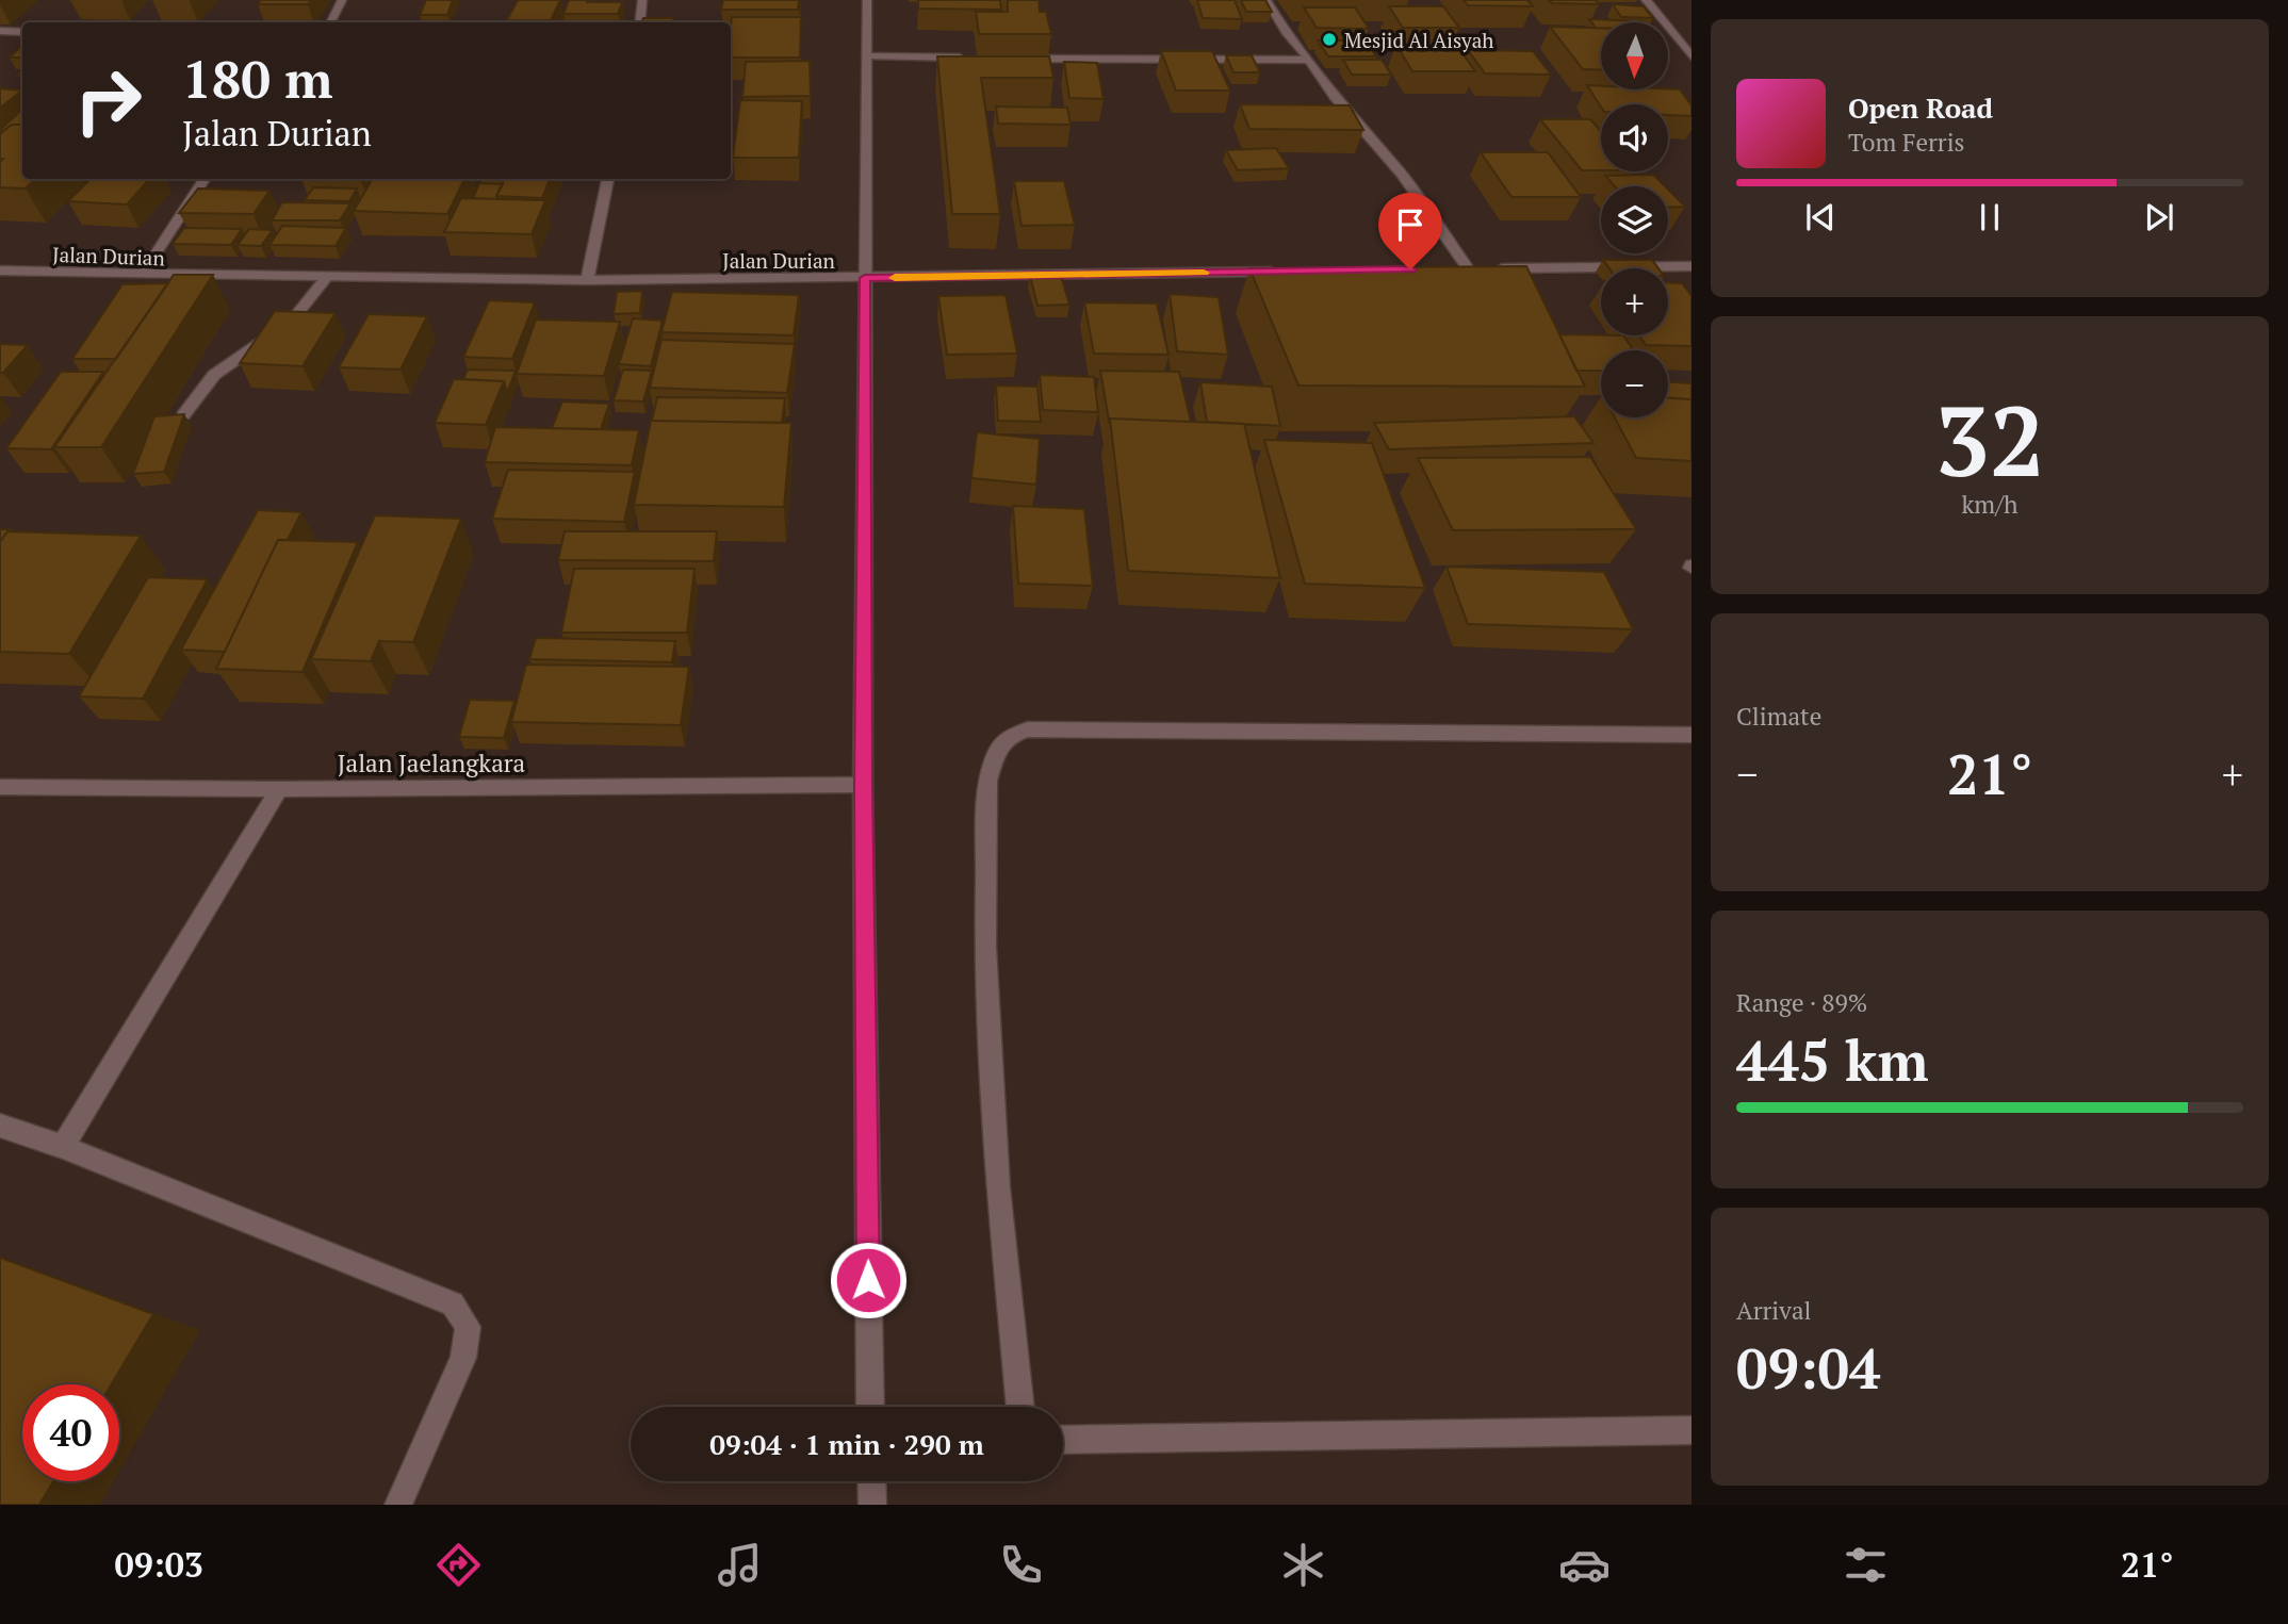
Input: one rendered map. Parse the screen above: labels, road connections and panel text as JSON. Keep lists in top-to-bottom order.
{
  "streets": {
    "street": ["Jalan Durian", "Jalan Jaelangkara"]
  },
  "places": ["Mesjid Al Aisyah"],
  "north": "bottom",
  "page": {
    "map_buttons": ["+", "−"],
    "turn": ["180 m", "Jalan Durian"],
    "song": ["Open Road", "Tom Ferris"],
    "tile": [
      ["32", "km/h"],
      "Climate",
      ["Range · 89%", "445 km"],
      ["Arrival", "09:04"]
    ],
    "heat": ["−", "21°", "+"],
    "limit": "40",
    "trip": "09:04 · 1 min · 290 m",
    "tabs": ["09:03", "21°"]
  }
}
